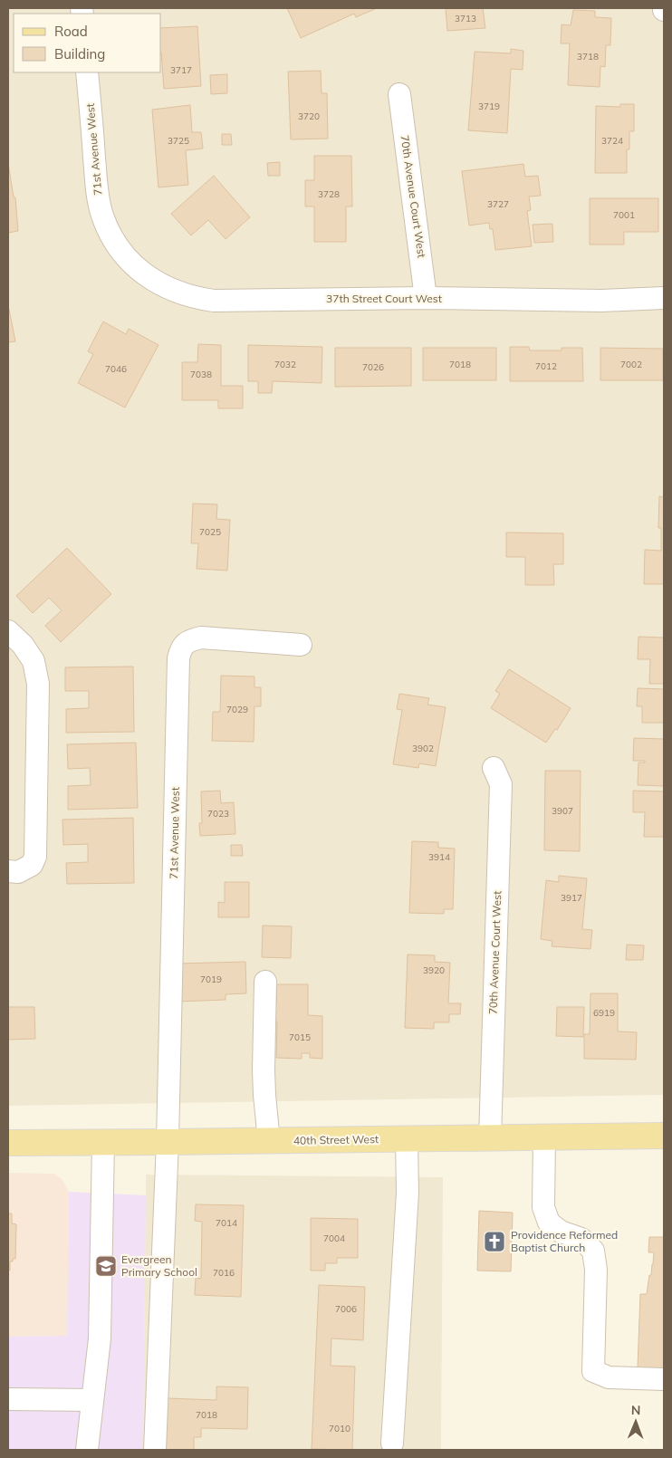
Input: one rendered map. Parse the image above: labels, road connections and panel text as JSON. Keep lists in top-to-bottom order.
{
  "streets": {
    "main road": ["40th Street West"],
    "street": ["71st Avenue West", "70th Avenue Court West", "37th Street Court West"]
  },
  "crossings": [
    ["71st Avenue West", "37th Street Court West"],
    ["71st Avenue West", "40th Street West"],
    ["70th Avenue Court West", "37th Street Court West"],
    ["70th Avenue Court West", "40th Street West"]
  ],
  "places": {
    "church": ["Providence Reformed Baptist Church"],
    "school or university": ["Evergreen Primary School"]
  },
  "house_numbers": [
    "3713",
    "3718",
    "3717",
    "3719",
    "3720",
    "3725",
    "3724",
    "3728",
    "3727",
    "7001",
    "7032",
    "7018",
    "7002",
    "7012",
    "7026",
    "7046",
    "7038",
    "7025",
    "7029",
    "3902",
    "3907",
    "7023",
    "3914",
    "3917",
    "3920",
    "7019",
    "6919",
    "7015",
    "7014",
    "7004",
    "7016",
    "7006",
    "7018",
    "7010"
  ],
  "legend": ["Road", "Building"],
  "north": "top"
}
